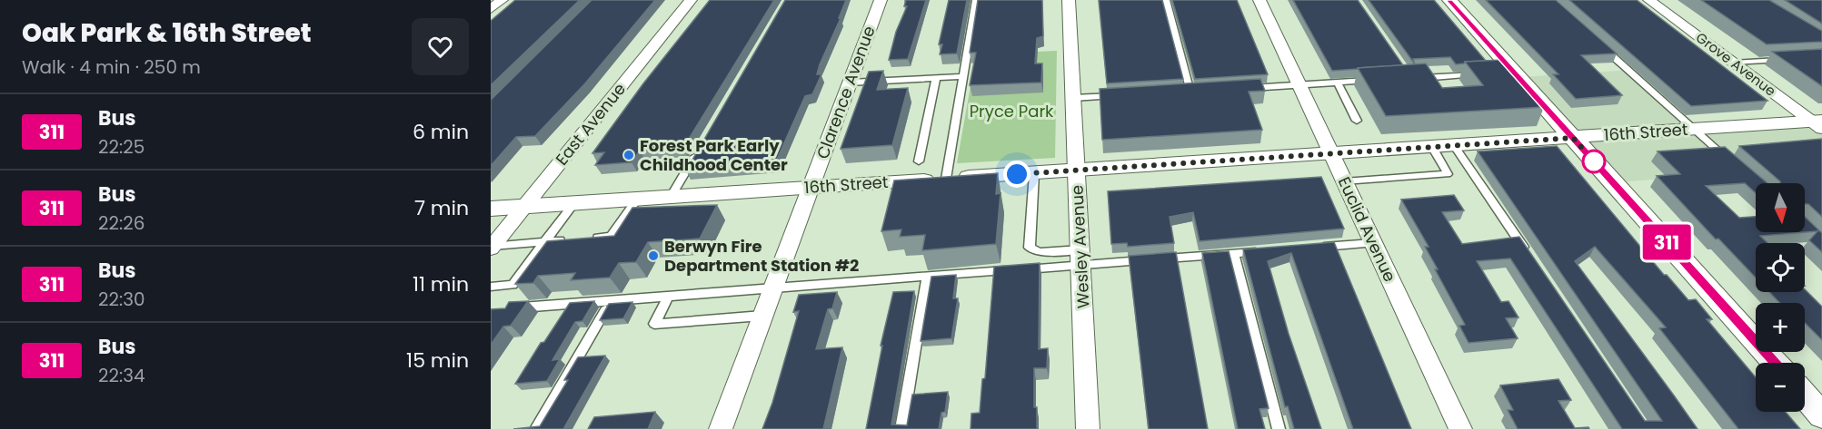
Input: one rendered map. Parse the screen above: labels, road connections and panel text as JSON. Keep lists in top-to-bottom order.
{
  "streets": {
    "street": [
      "Grove Avenue",
      "Clarence Avenue",
      "East Avenue",
      "16th Street",
      "Euclid Avenue",
      "Wesley Avenue"
    ]
  },
  "crossings": [
    ["Grove Avenue", "16th Street"],
    ["Clarence Avenue", "16th Street"],
    ["East Avenue", "16th Street"],
    ["16th Street", "Euclid Avenue"],
    ["16th Street", "Wesley Avenue"]
  ],
  "parks": ["Pryce Park"],
  "places": ["Forest Park Early Childhood Center", "Berwyn Fire Department Station #2"],
  "lines": ["bus line 311"],
  "north": "bottom",
  "page": {
    "heading": ["Oak Park & 16th Street", "Walk · 4 min · 250 m"],
    "on_map": "311",
    "list": [
      {
        "mark": "311",
        "name": "Bus",
        "note": "22:25",
        "value": "6 min"
      },
      {
        "mark": "311",
        "name": "Bus",
        "note": "22:26",
        "value": "7 min"
      },
      {
        "mark": "311",
        "name": "Bus",
        "note": "22:30",
        "value": "11 min"
      },
      {
        "mark": "311",
        "name": "Bus",
        "note": "22:34",
        "value": "15 min"
      }
    ],
    "map_buttons": ["+", "−"]
  }
}
